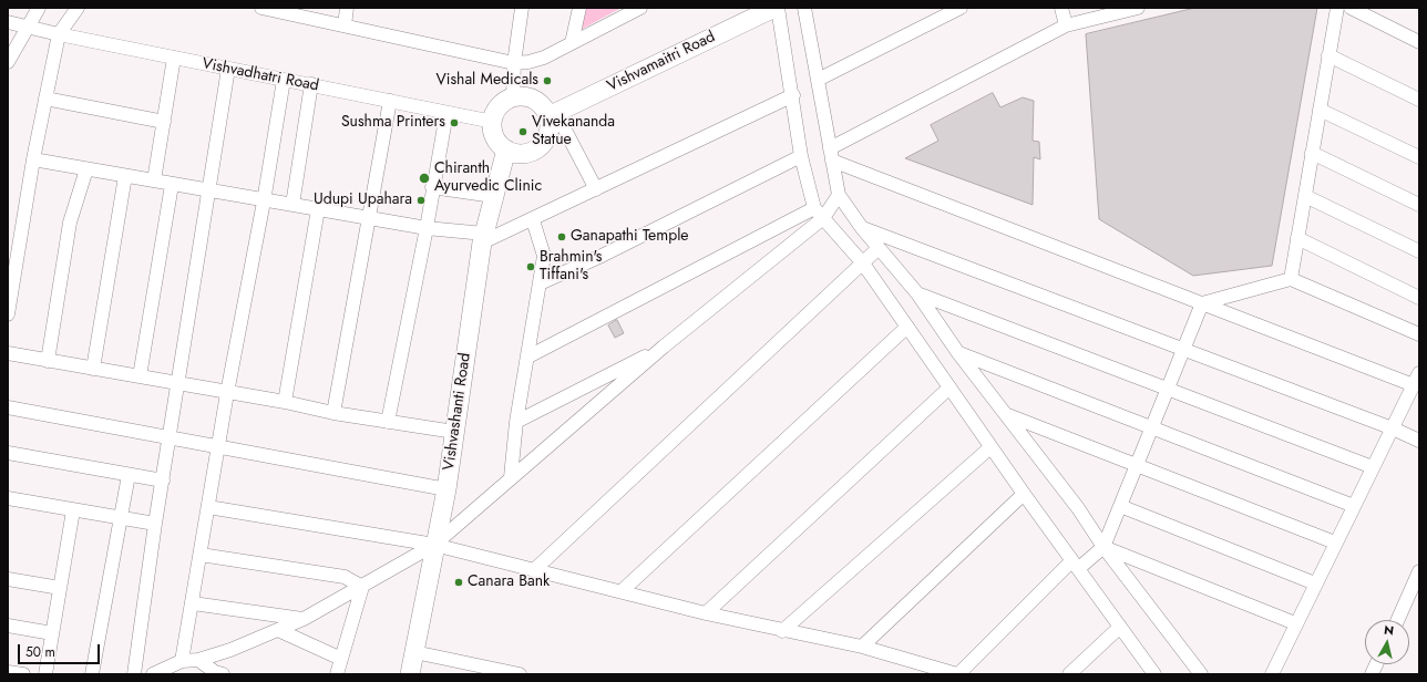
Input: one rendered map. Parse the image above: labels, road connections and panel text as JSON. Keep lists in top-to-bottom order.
{
  "streets": {
    "street": ["Vishvamaitri Road", "Vishvadhatri Road", "Vishvashanti Road"]
  },
  "crossings": [
    ["Vishvamaitri Road", "Vishvadhatri Road"],
    ["Vishvamaitri Road", "Vishvashanti Road"],
    ["Vishvadhatri Road", "Vishvashanti Road"]
  ],
  "places": [
    "Vishal Medicals",
    "Sushma Printers",
    "Vivekananda Statue",
    "Chiranth Ayurvedic Clinic",
    "Udupi Upahara",
    "Ganapathi Temple",
    "Brahmin's Tiffani's",
    "Canara Bank"
  ],
  "scale_bar": "50 m",
  "north": "top"
}
